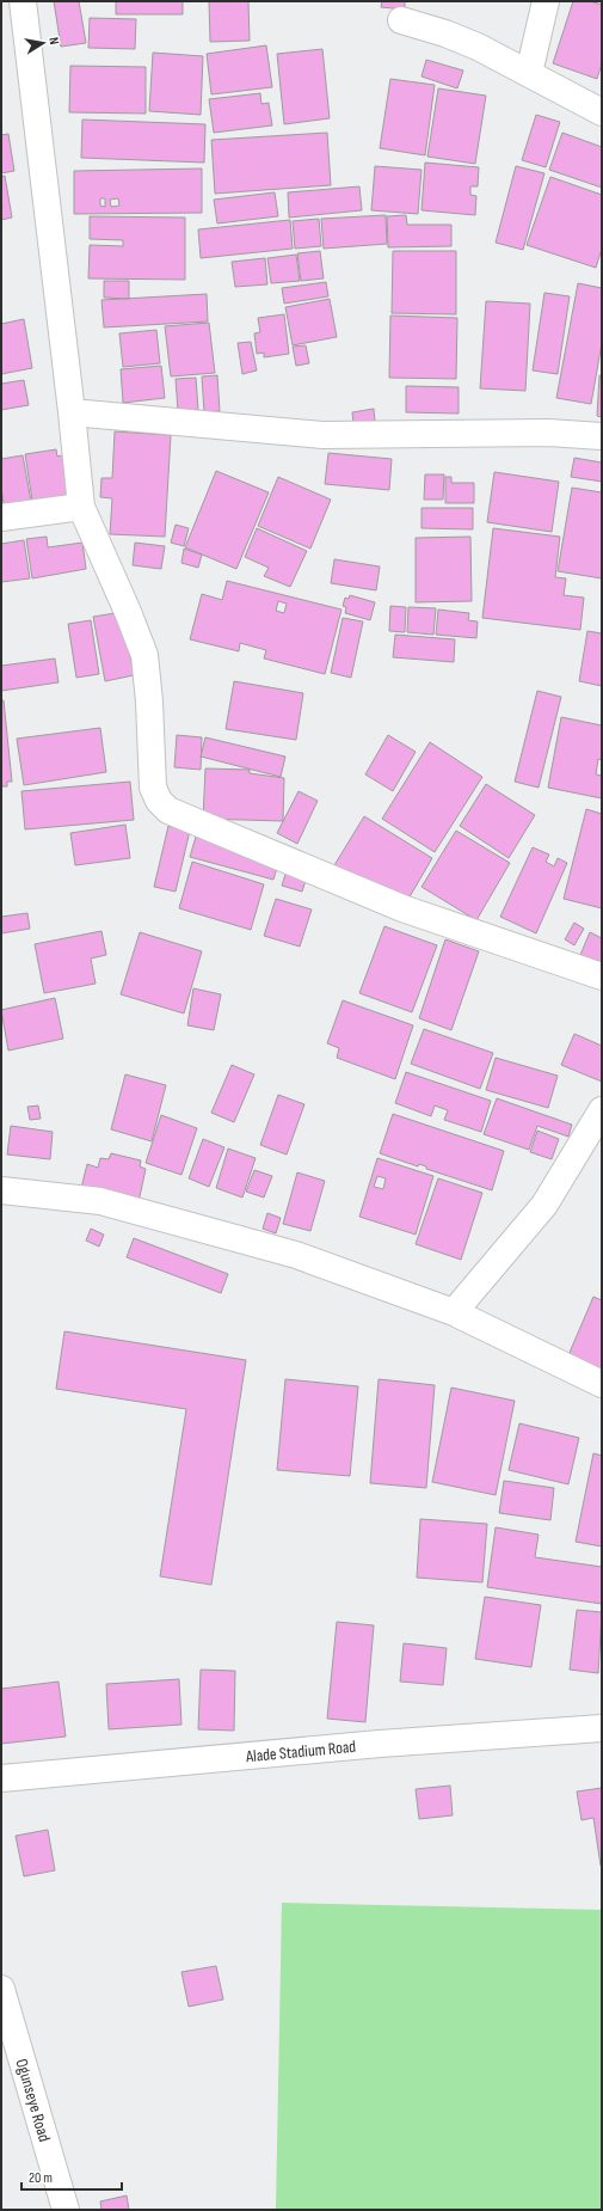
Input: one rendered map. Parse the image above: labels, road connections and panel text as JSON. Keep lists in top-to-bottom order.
{
  "streets": {
    "street": ["Alade Stadium Road", "Ogunseye Road"]
  },
  "scale_bar": "20 m",
  "north": "right"
}
